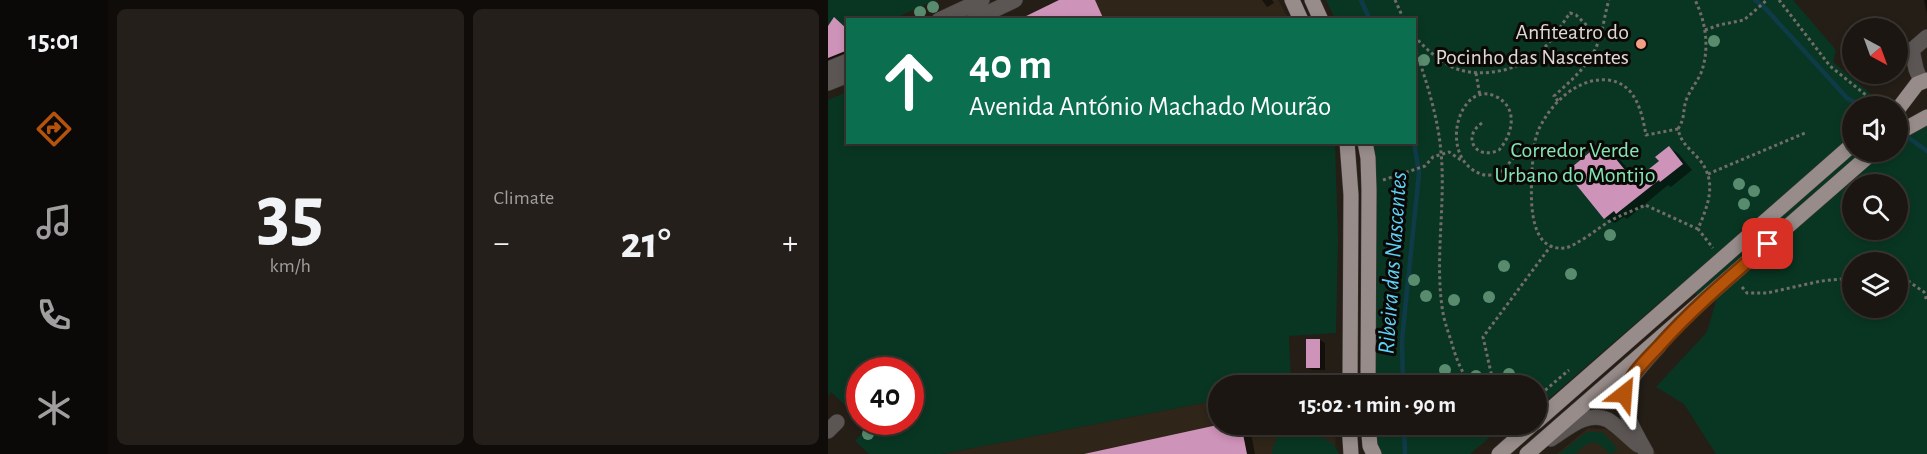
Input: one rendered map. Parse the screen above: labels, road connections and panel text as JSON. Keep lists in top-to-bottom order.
{
  "water": ["Ribeira das Nascentes"],
  "parks": ["Corredor Verde Urbano do Montijo"],
  "places": ["Anfiteatro do Pocinho das Nascentes"],
  "north": "bottom right",
  "page": {
    "tabs": "15:01",
    "tile": [
      ["35", "km/h"],
      "Climate"
    ],
    "turn": ["40 m", "Avenida António Machado Mourão"],
    "heat": ["−", "21°", "+"],
    "limit": "40",
    "trip": "15:02 · 1 min · 90 m"
  }
}
